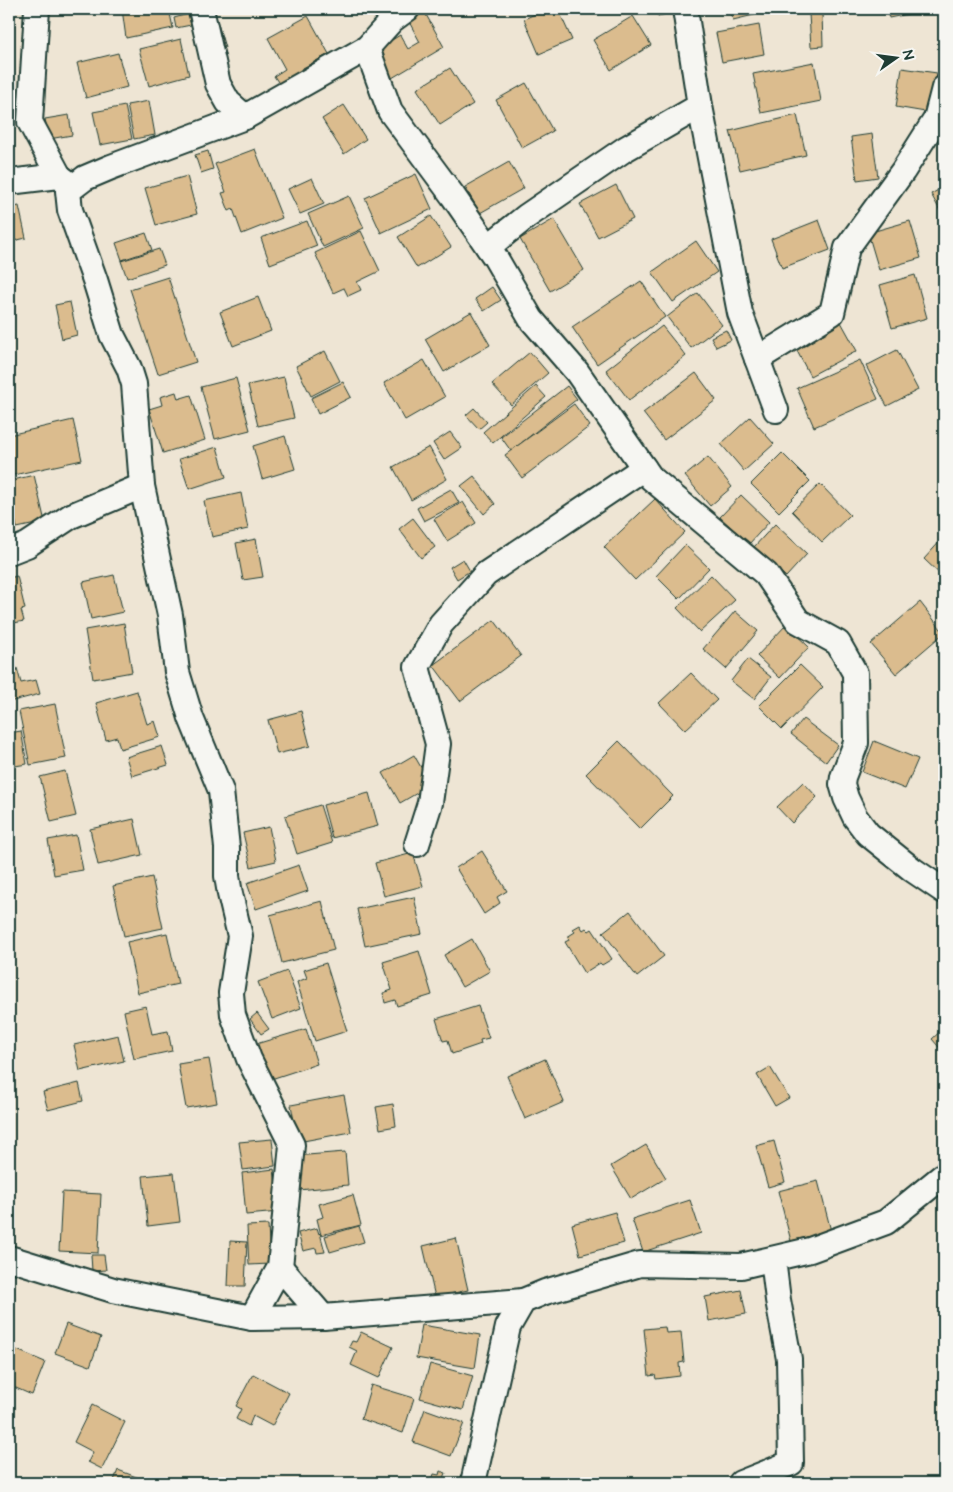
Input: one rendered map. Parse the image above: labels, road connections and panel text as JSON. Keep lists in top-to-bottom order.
{
  "north": "right"
}
